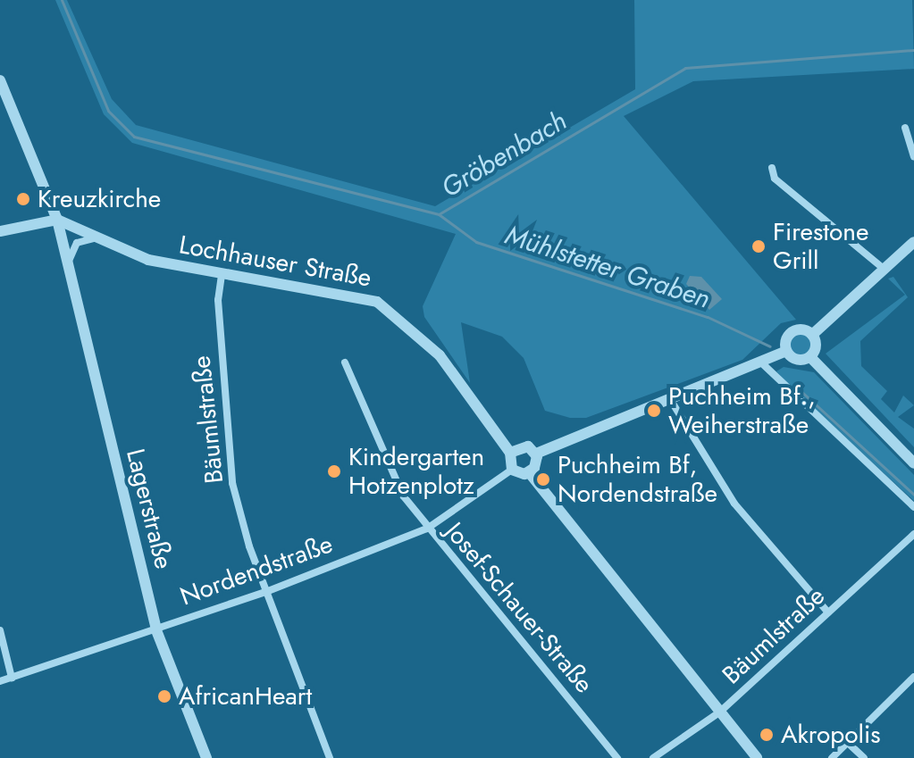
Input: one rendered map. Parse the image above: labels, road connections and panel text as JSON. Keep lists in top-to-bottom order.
{
  "streets": {
    "street": [
      "Lochhauser Straße",
      "Bäumlstraße",
      "Lagerstraße",
      "Nordendstraße",
      "Josef-Schauer-Straße"
    ]
  },
  "crossings": [
    ["Lochhauser Straße", "Bäumlstraße"],
    ["Lochhauser Straße", "Lagerstraße"],
    ["Lochhauser Straße", "Nordendstraße"],
    ["Bäumlstraße", "Nordendstraße"],
    ["Lagerstraße", "Nordendstraße"],
    ["Nordendstraße", "Josef-Schauer-Straße"]
  ],
  "water": ["Gröbenbach", "Mühlstetter Graben"],
  "places": [
    "Kreuzkirche",
    "Firestone Grill",
    "Puchheim Bf., Weiherstraße",
    "Kindergarten Hotzenplotz",
    "Puchheim Bf, Nordendstraße",
    "AfricanHeart",
    "Akropolis"
  ]
}
